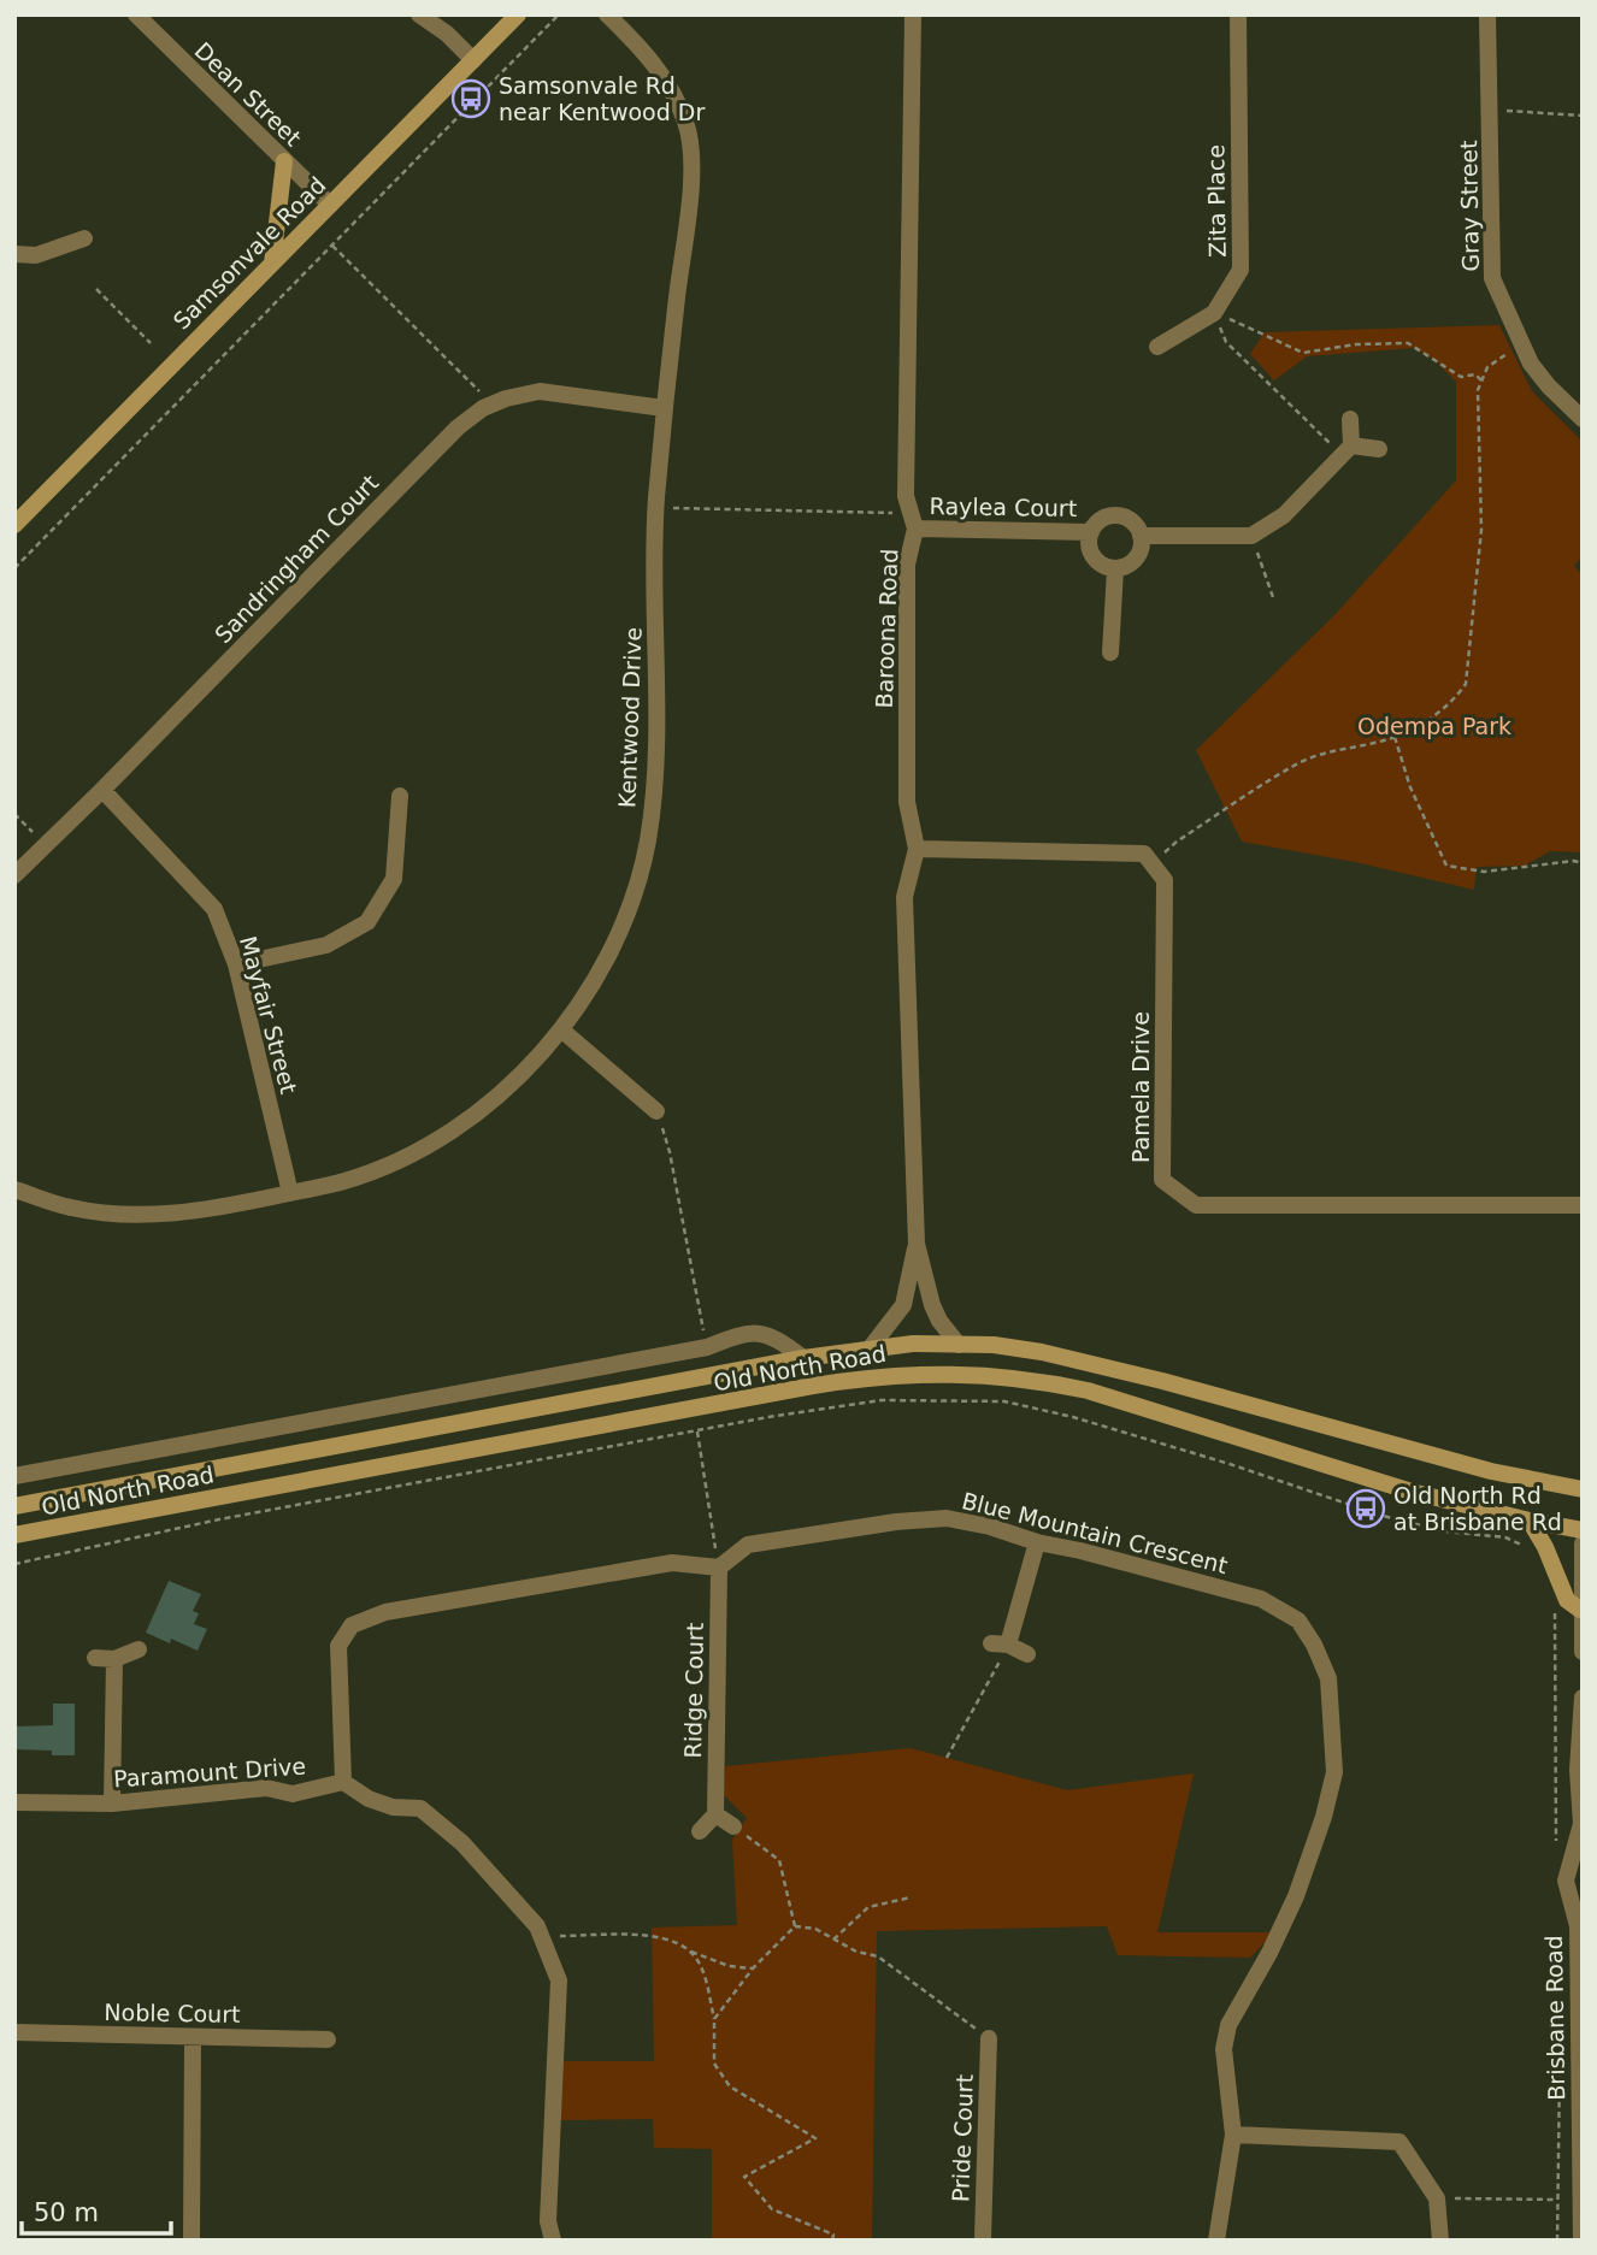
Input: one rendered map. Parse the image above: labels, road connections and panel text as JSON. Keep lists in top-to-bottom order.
{
  "streets": {
    "main road": ["Samsonvale Road", "Old North Road"],
    "street": [
      "Dean Street",
      "Zita Place",
      "Gray Street",
      "Raylea Court",
      "Sandringham Court",
      "Baroona Road",
      "Kentwood Drive",
      "Mayfair Street",
      "Pamela Drive",
      "Blue Mountain Crescent",
      "Ridge Court",
      "Paramount Drive",
      "Noble Court",
      "Brisbane Road",
      "Pride Court"
    ]
  },
  "crossings": [
    ["Dean Street", "Samsonvale Road"],
    ["Raylea Court", "Baroona Road"],
    ["Sandringham Court", "Kentwood Drive"],
    ["Sandringham Court", "Mayfair Street"],
    ["Baroona Road", "Old North Road"],
    ["Kentwood Drive", "Mayfair Street"],
    ["Blue Mountain Crescent", "Ridge Court"]
  ],
  "parks": ["Odempa Park"],
  "places": {
    "bus stop": ["Samsonvale Rd near Kentwood Dr", "Old North Rd at Brisbane Rd"]
  },
  "scale_bar": "50 m"
}
